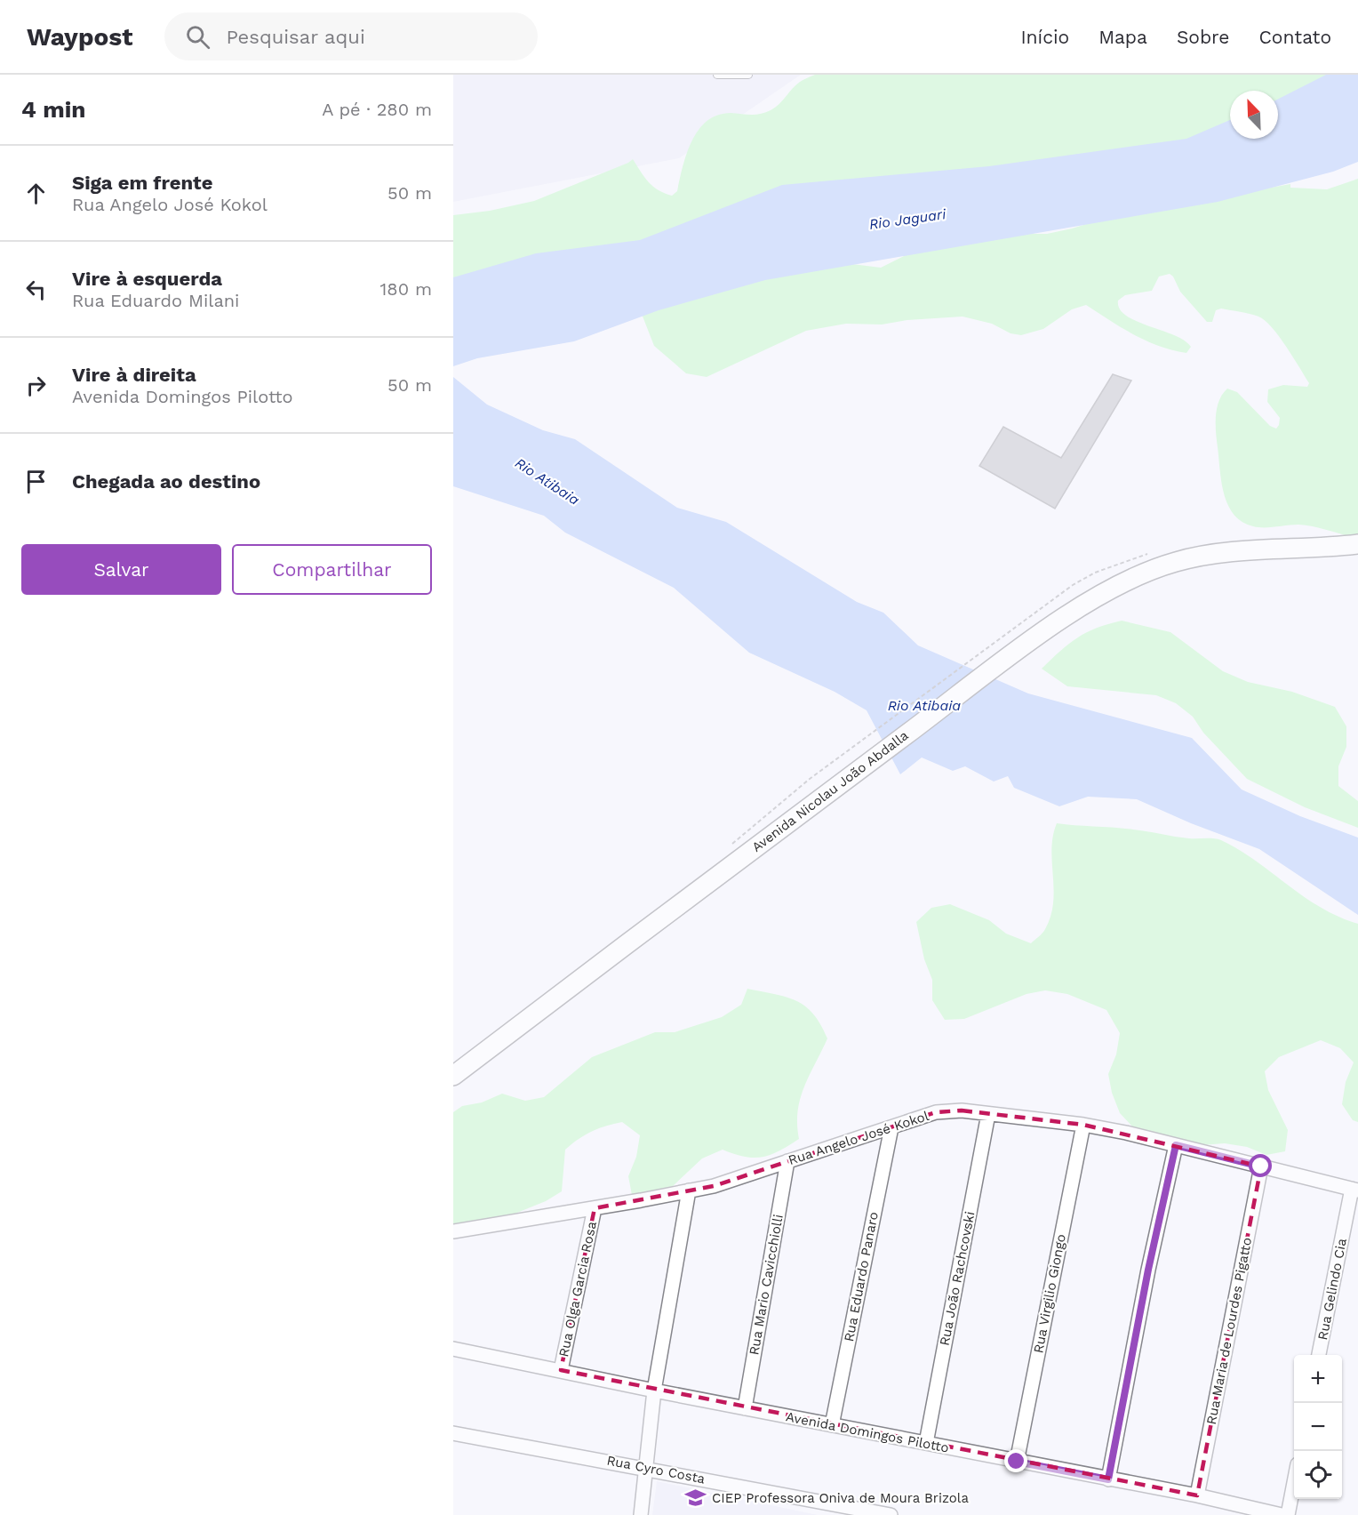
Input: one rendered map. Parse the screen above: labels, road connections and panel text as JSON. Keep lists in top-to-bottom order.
{
  "streets": {
    "main road": ["Avenida Nicolau João Abdalla"],
    "street": [
      "Rua Angelo José Kokol",
      "Rua Eduardo Panaro",
      "Rua João Rachcovski",
      "Rua Mario Cavicchiolli",
      "Rua Olga Garcia Rosa",
      "Rua Gelindo Cia",
      "Rua Virgilio Giongo",
      "Rua Maria de Lourdes Pigatto",
      "Avenida Domingos Pilotto",
      "Rua Cyro Costa"
    ]
  },
  "crossings": [
    ["Rua Angelo José Kokol", "Rua Eduardo Panaro"],
    ["Rua Angelo José Kokol", "Rua João Rachcovski"],
    ["Rua Angelo José Kokol", "Rua Mario Cavicchiolli"],
    ["Rua Angelo José Kokol", "Rua Olga Garcia Rosa"],
    ["Rua Angelo José Kokol", "Rua Gelindo Cia"],
    ["Rua Angelo José Kokol", "Rua Virgilio Giongo"],
    ["Rua Angelo José Kokol", "Rua Maria de Lourdes Pigatto"],
    ["Rua Eduardo Panaro", "Avenida Domingos Pilotto"],
    ["Rua João Rachcovski", "Avenida Domingos Pilotto"],
    ["Rua Mario Cavicchiolli", "Avenida Domingos Pilotto"],
    ["Rua Olga Garcia Rosa", "Avenida Domingos Pilotto"],
    ["Rua Virgilio Giongo", "Avenida Domingos Pilotto"],
    ["Rua Maria de Lourdes Pigatto", "Avenida Domingos Pilotto"]
  ],
  "water": ["Rio Jaguari", "Rio Atibaia"],
  "places": {
    "school or university": ["CIEP Professora Oniva de Moura Brizola"]
  },
  "north": "top left",
  "page": {
    "header": "Waypost",
    "search": "Pesquisar aqui",
    "nav": [
      "Início",
      "Mapa",
      "Sobre",
      "Contato"
    ],
    "heading": ["4 min", "A pé · 280 m"],
    "list": [
      ["Siga em frente", "Rua Angelo José Kokol", "50 m"],
      ["Vire à esquerda", "Rua Eduardo Milani", "180 m"],
      ["Vire à direita", "Avenida Domingos Pilotto", "50 m"],
      "Chegada ao destino"
    ],
    "buttons": ["Salvar", "Compartilhar"],
    "map_buttons": ["+", "−"]
  }
}
